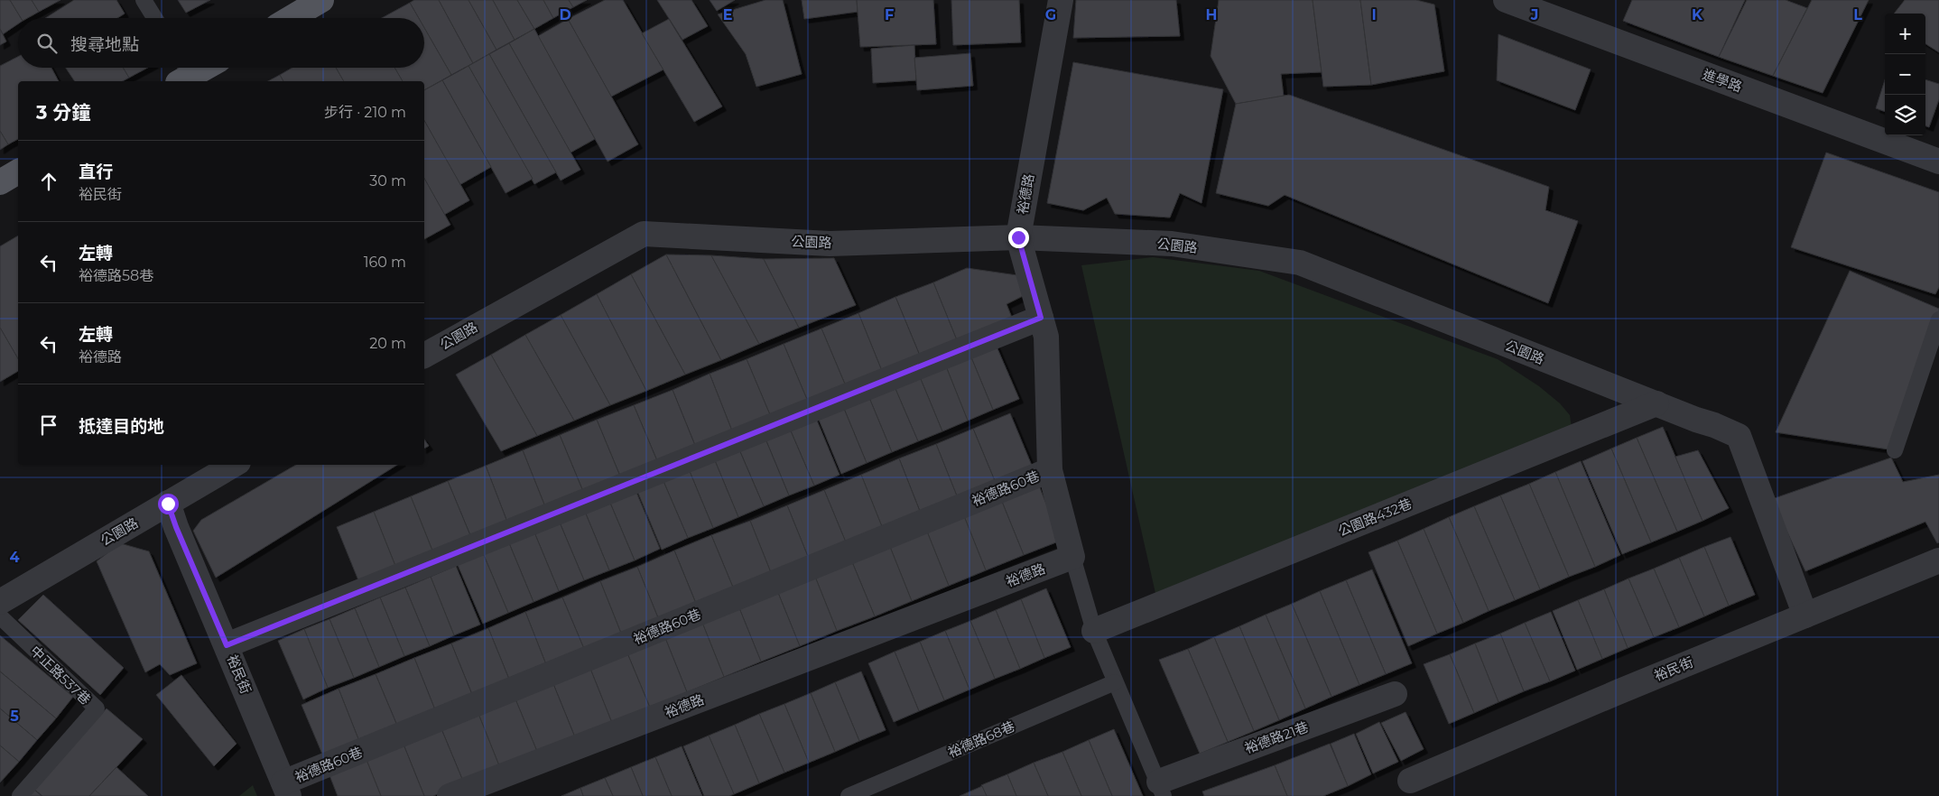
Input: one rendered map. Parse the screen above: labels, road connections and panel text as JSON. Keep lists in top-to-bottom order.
{
  "streets": {
    "street": [
      "進學路",
      "裕德路",
      "公園路",
      "裕德路60巷",
      "公園路432巷",
      "裕民街",
      "裕德路21巷"
    ],
    "lane": ["中正路537巷", "裕德路68巷"]
  },
  "crossings": [
    ["裕德路", "公園路"],
    ["裕德路", "裕德路60巷"],
    ["公園路", "公園路432巷"],
    ["公園路", "裕民街"],
    ["裕德路60巷", "裕民街"]
  ],
  "page": {
    "map_buttons": ["+", "−"],
    "search": "搜尋地點",
    "heading": ["3 分鐘", "步行 · 210 m"],
    "list": [
      ["直行", "裕民街", "30 m"],
      ["左轉", "裕德路58巷", "160 m"],
      ["左轉", "裕德路", "20 m"],
      "抵達目的地"
    ]
  },
  "grid": {
    "columns": [
      "D",
      "E",
      "F",
      "G",
      "H",
      "I",
      "J",
      "K",
      "L"
    ],
    "rows": ["4", "5"]
  }
}
